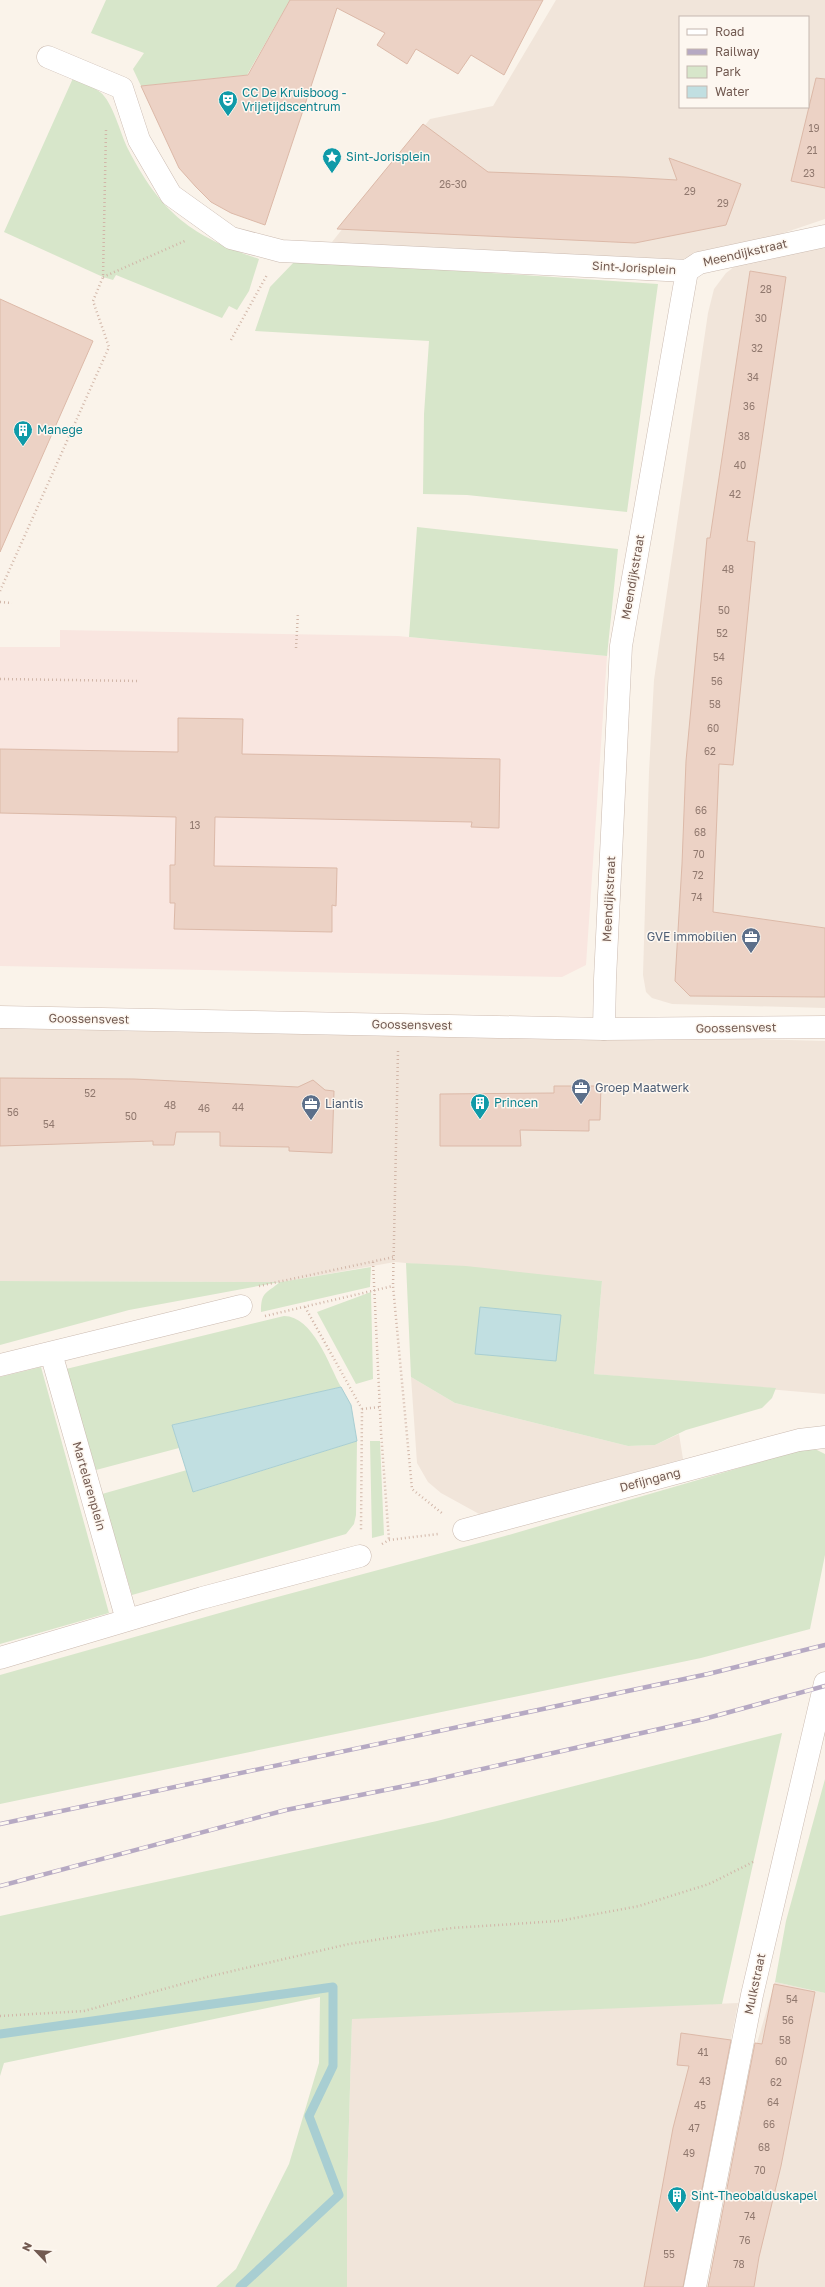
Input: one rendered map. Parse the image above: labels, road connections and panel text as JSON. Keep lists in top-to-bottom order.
{
  "streets": {
    "street": [
      "Meendijkstraat",
      "Sint-Jorisplein",
      "Goossensvest",
      "Defijngang",
      "Martelarenplein",
      "Mulkstraat"
    ]
  },
  "crossings": [
    ["Meendijkstraat", "Sint-Jorisplein"],
    ["Meendijkstraat", "Goossensvest"]
  ],
  "places": {
    "theatre": ["CC De Kruisboog - Vrijetijdscentrum"],
    "place": ["Sint-Jorisplein"],
    "building": ["Manege", "Princen", "Sint-Theobalduskapel"],
    "office": ["GVE immobilien", "Groep Maatwerk", "Liantis"]
  },
  "house_numbers": [
    "19",
    "21",
    "23",
    "26-30",
    "29",
    "29",
    "28",
    "30",
    "32",
    "34",
    "36",
    "38",
    "40",
    "42",
    "48",
    "50",
    "52",
    "54",
    "56",
    "58",
    "60",
    "62",
    "66",
    "13",
    "68",
    "70",
    "72",
    "74",
    "52",
    "48",
    "44",
    "46",
    "56",
    "50",
    "54",
    "54",
    "56",
    "58",
    "41",
    "60",
    "43",
    "62",
    "64",
    "45",
    "66",
    "47",
    "68",
    "49",
    "70",
    "74",
    "76",
    "55",
    "78"
  ],
  "legend": [
    "Road",
    "Railway",
    "Park",
    "Water"
  ],
  "north": "top left"
}
